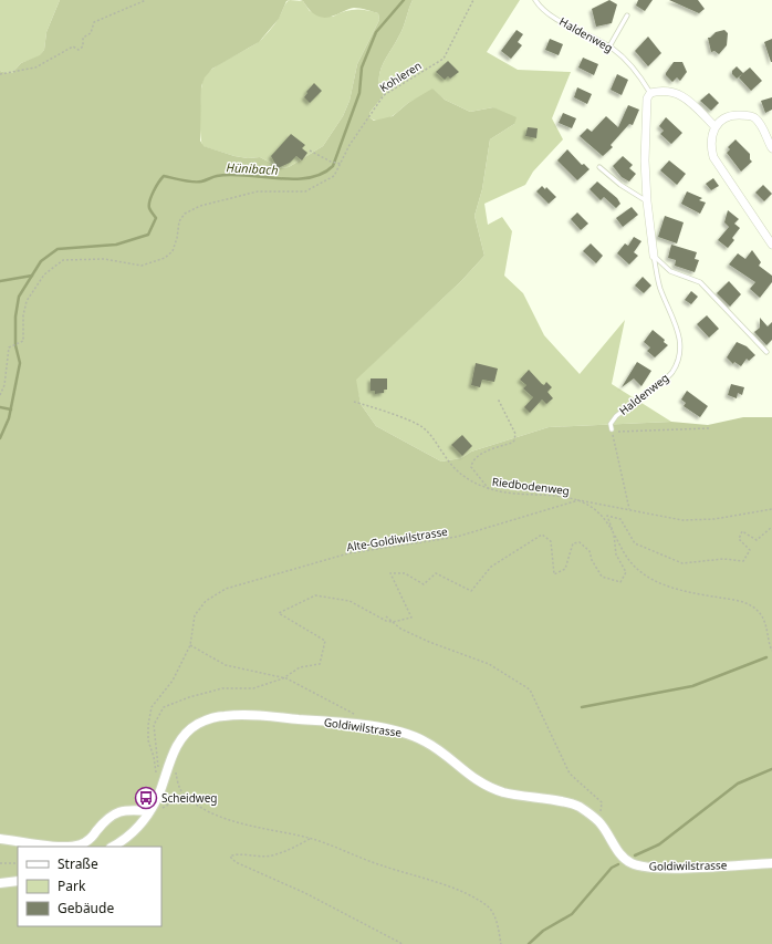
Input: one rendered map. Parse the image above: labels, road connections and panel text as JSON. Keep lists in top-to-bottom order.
{
  "streets": {
    "street": ["Haldenweg", "Goldiwilstrasse"],
    "path": ["Kohleren", "Riedbodenweg", "Alte-Goldiwilstrasse"]
  },
  "crossings": [
    ["Riedbodenweg", "Alte-Goldiwilstrasse"],
    ["Alte-Goldiwilstrasse", "Goldiwilstrasse"]
  ],
  "water": ["Hünibach"],
  "places": {
    "bus stop": ["Scheidweg"]
  },
  "legend": ["Straße", "Park", "Gebäude"]
}
